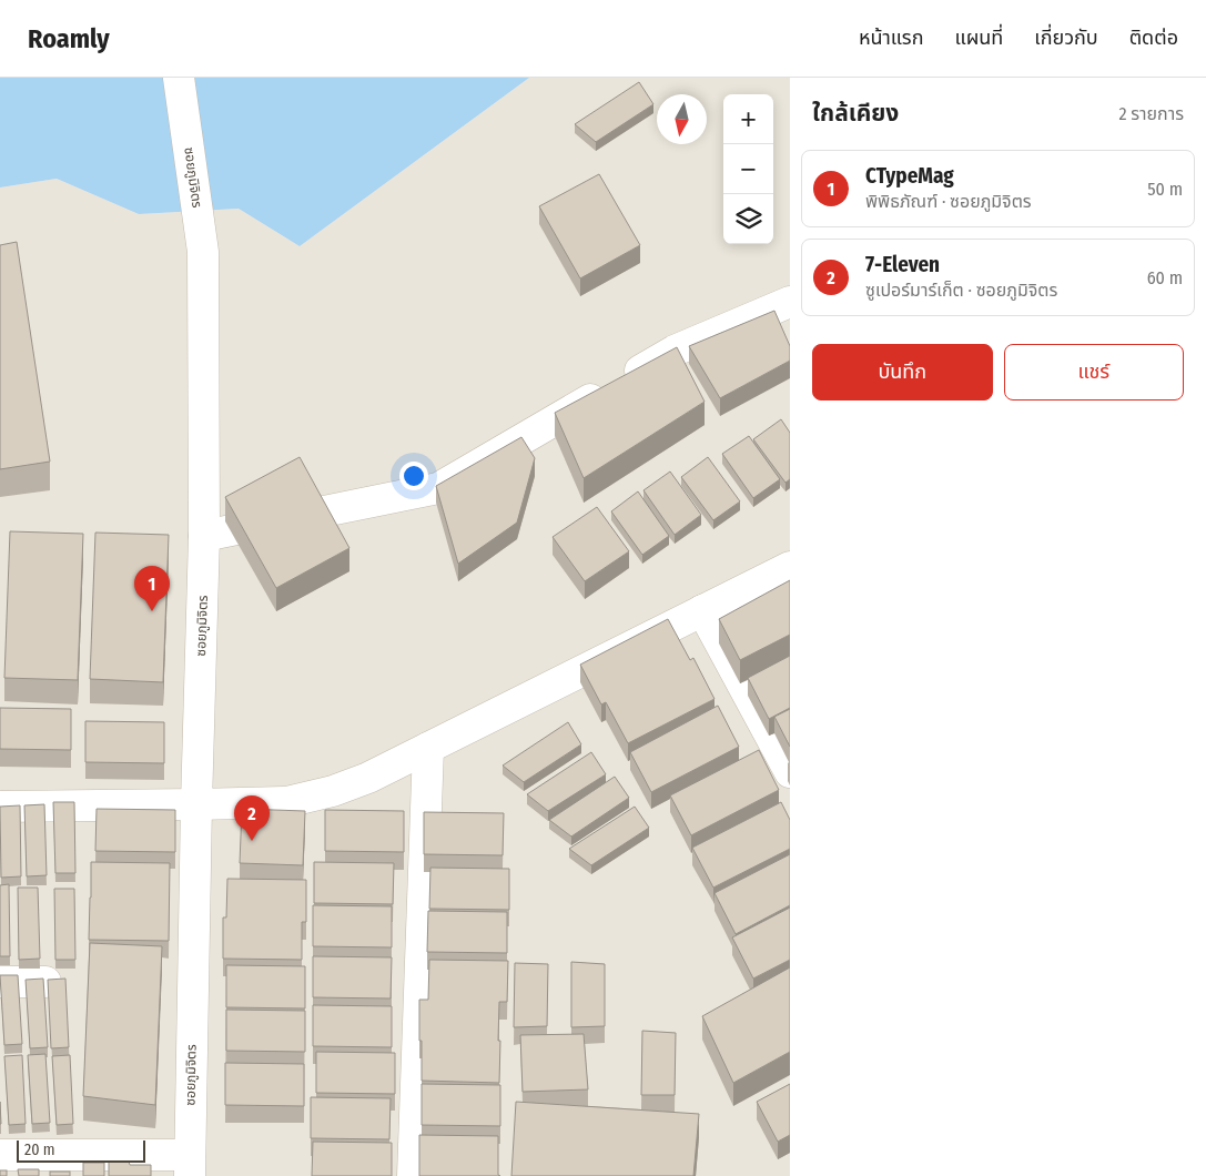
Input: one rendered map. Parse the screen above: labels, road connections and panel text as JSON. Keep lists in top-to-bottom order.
{
  "streets": {
    "street": ["ซอยภูมิจิตร"]
  },
  "scale_bar": "20 m",
  "north": "bottom",
  "page": {
    "header": "Roamly",
    "nav": [
      "หน้าแรก",
      "แผนที่",
      "เกี่ยวกับ",
      "ติดต่อ"
    ],
    "heading": ["ใกล้เคียง", "2 รายการ"],
    "map_buttons": ["+", "−"],
    "list": [
      {
        "mark": "1",
        "name": "CTypeMag",
        "note": "พิพิธภัณฑ์ · ซอยภูมิจิตร",
        "value": "50 m"
      },
      {
        "mark": "2",
        "name": "7-Eleven",
        "note": "ซูเปอร์มาร์เก็ต · ซอยภูมิจิตร",
        "value": "60 m"
      }
    ],
    "buttons": ["บันทึก", "แชร์"],
    "pins": ["1", "2"],
    "scale": "20 m"
  }
}
